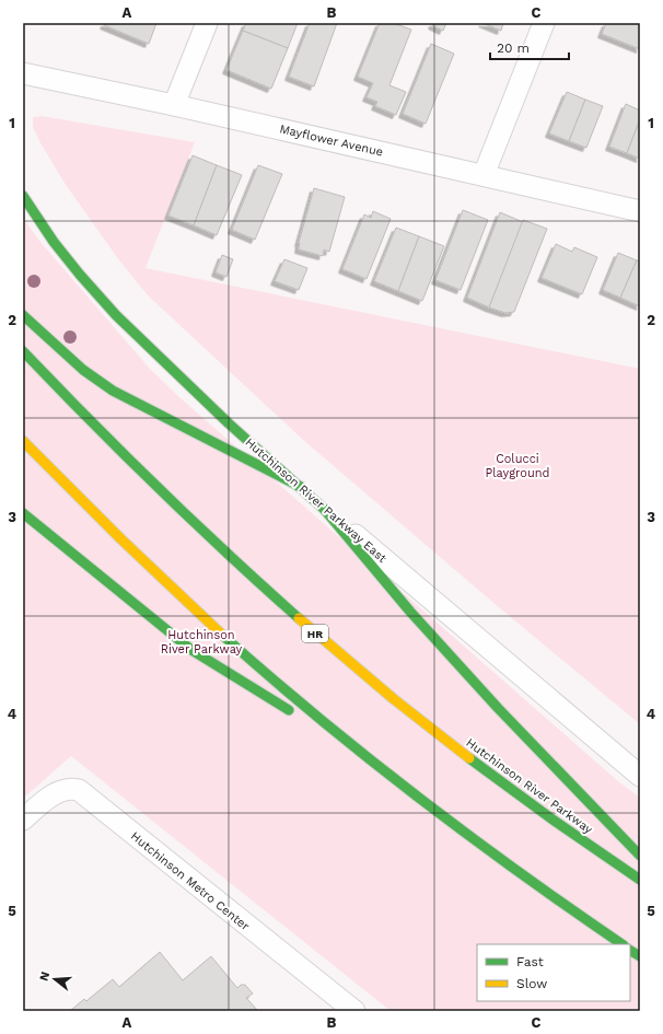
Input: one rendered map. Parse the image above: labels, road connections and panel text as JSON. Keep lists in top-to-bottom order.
{
  "streets": {
    "main road": ["Hutchinson River Parkway East", "HR", "Hutchinson River Parkway"],
    "street": ["Mayflower Avenue", "Hutchinson Metro Center"]
  },
  "parks": ["Colucci Playground", "Hutchinson River Parkway"],
  "legend": ["Fast", "Slow"],
  "scale_bar": "20 m",
  "north": "left",
  "grid": {
    "columns": ["A", "B", "C"],
    "rows": [
      "1",
      "2",
      "3",
      "4",
      "5"
    ]
  }
}
